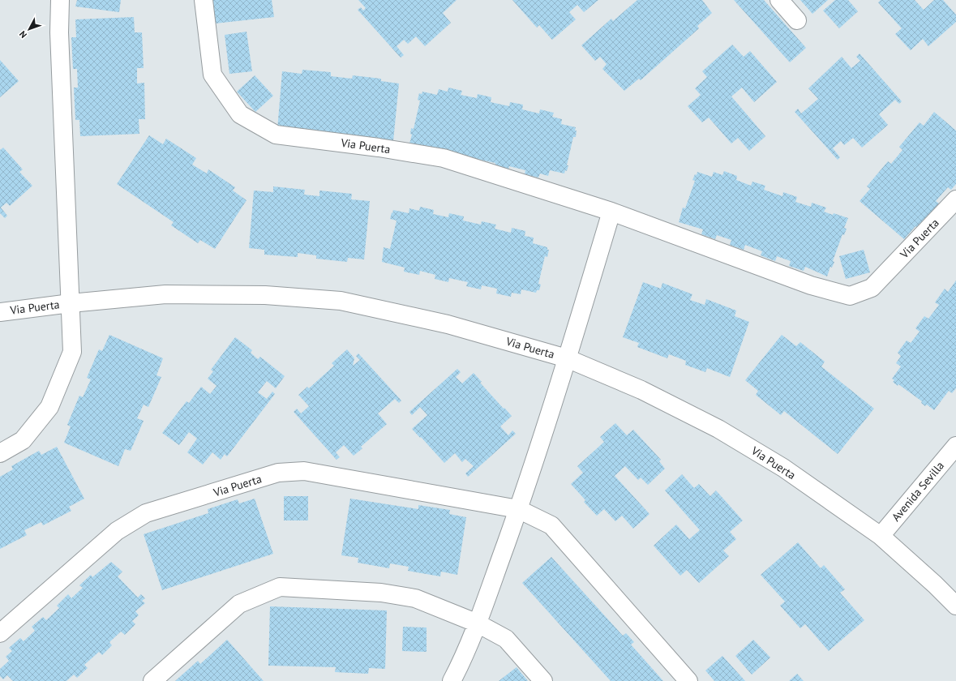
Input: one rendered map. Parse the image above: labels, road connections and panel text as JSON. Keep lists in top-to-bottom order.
{
  "streets": {
    "street": ["Via Puerta", "Avenida Sevilla"]
  },
  "crossings": [
    ["Via Puerta", "Avenida Sevilla"]
  ],
  "north": "bottom left"
}
